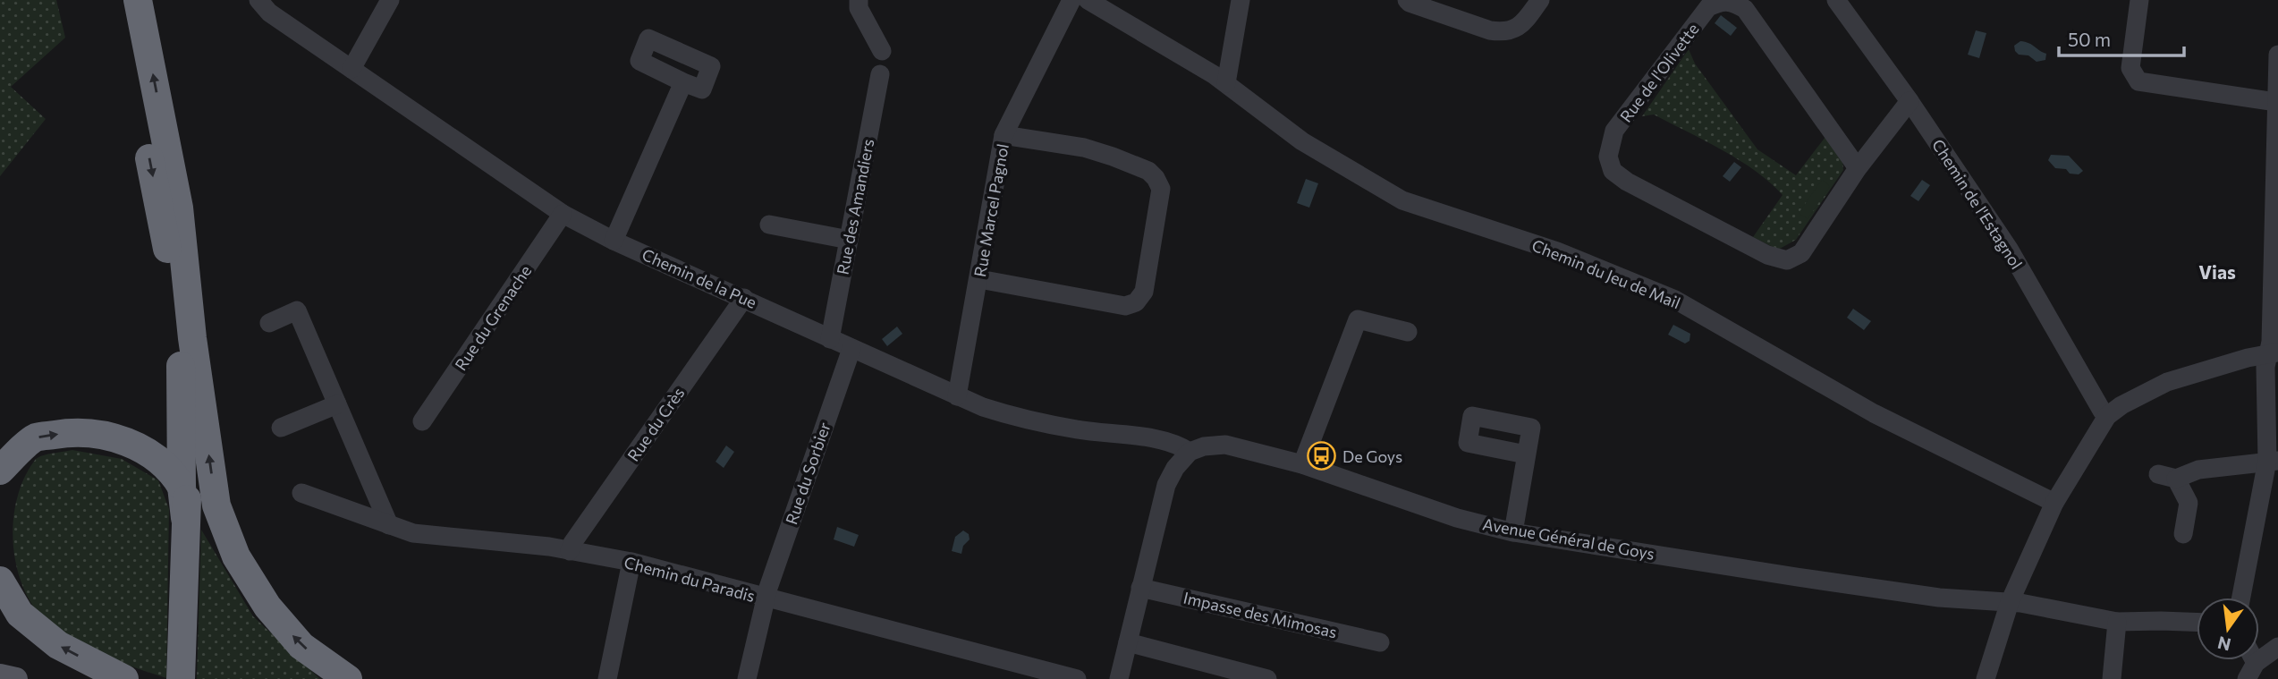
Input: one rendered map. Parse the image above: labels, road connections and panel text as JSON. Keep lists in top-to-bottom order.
{
  "streets": {
    "street": [
      "Rue de l'Olivette",
      "Chemin de l'Estagnol",
      "Rue des Amandiers",
      "Rue Marcel Pagnol",
      "Chemin du Jeu de Mail",
      "Chemin de la Pue",
      "Rue du Grenache",
      "Rue du Crès",
      "Rue du Sorbier",
      "Avenue Général de Goys",
      "Chemin du Paradis",
      "Impasse des Mimosas"
    ]
  },
  "crossings": [
    ["Rue de l'Olivette", "Chemin de l'Estagnol"],
    ["Rue des Amandiers", "Chemin de la Pue"],
    ["Rue Marcel Pagnol", "Chemin de la Pue"],
    ["Chemin de la Pue", "Rue du Grenache"],
    ["Chemin de la Pue", "Rue du Crès"],
    ["Chemin de la Pue", "Rue du Sorbier"],
    ["Chemin de la Pue", "Avenue Général de Goys"],
    ["Rue du Crès", "Chemin du Paradis"],
    ["Rue du Sorbier", "Chemin du Paradis"]
  ],
  "districts": ["Vias"],
  "places": {
    "bus stop": ["De Goys"]
  },
  "scale_bar": "50 m",
  "north": "bottom"
}
